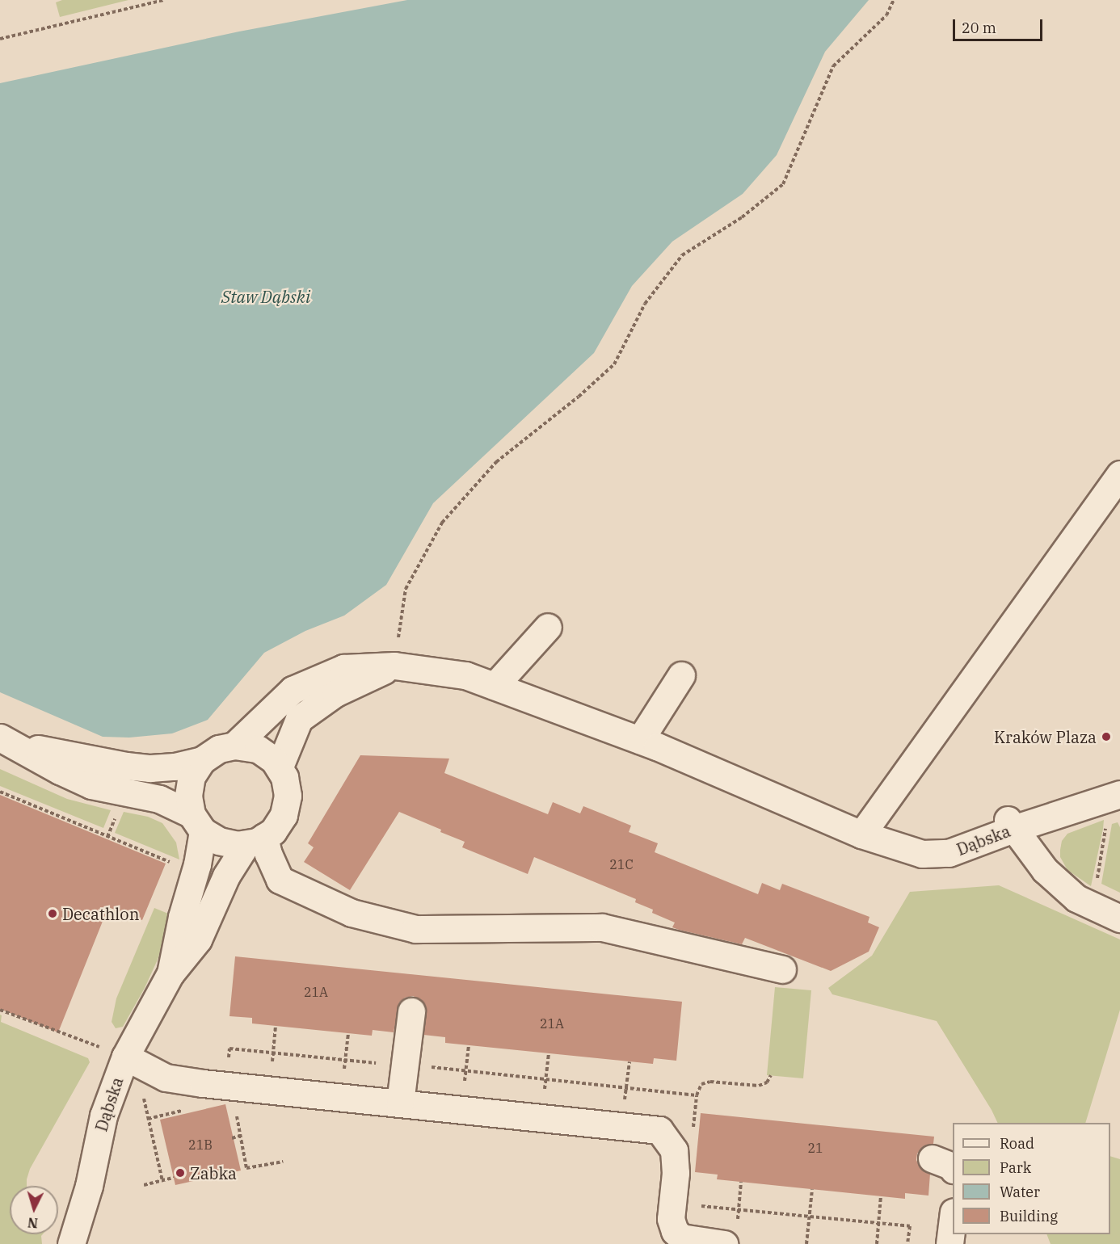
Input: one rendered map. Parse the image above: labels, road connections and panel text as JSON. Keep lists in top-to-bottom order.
{
  "streets": {
    "street": ["Dąbska"]
  },
  "water": ["Staw Dąbski"],
  "places": ["Kraków Plaza", "Decathlon", "Zabka"],
  "house_numbers": [
    "21C",
    "21A",
    "21A",
    "21B",
    "21"
  ],
  "legend": [
    "Road",
    "Park",
    "Water",
    "Building"
  ],
  "scale_bar": "20 m",
  "north": "bottom"
}
